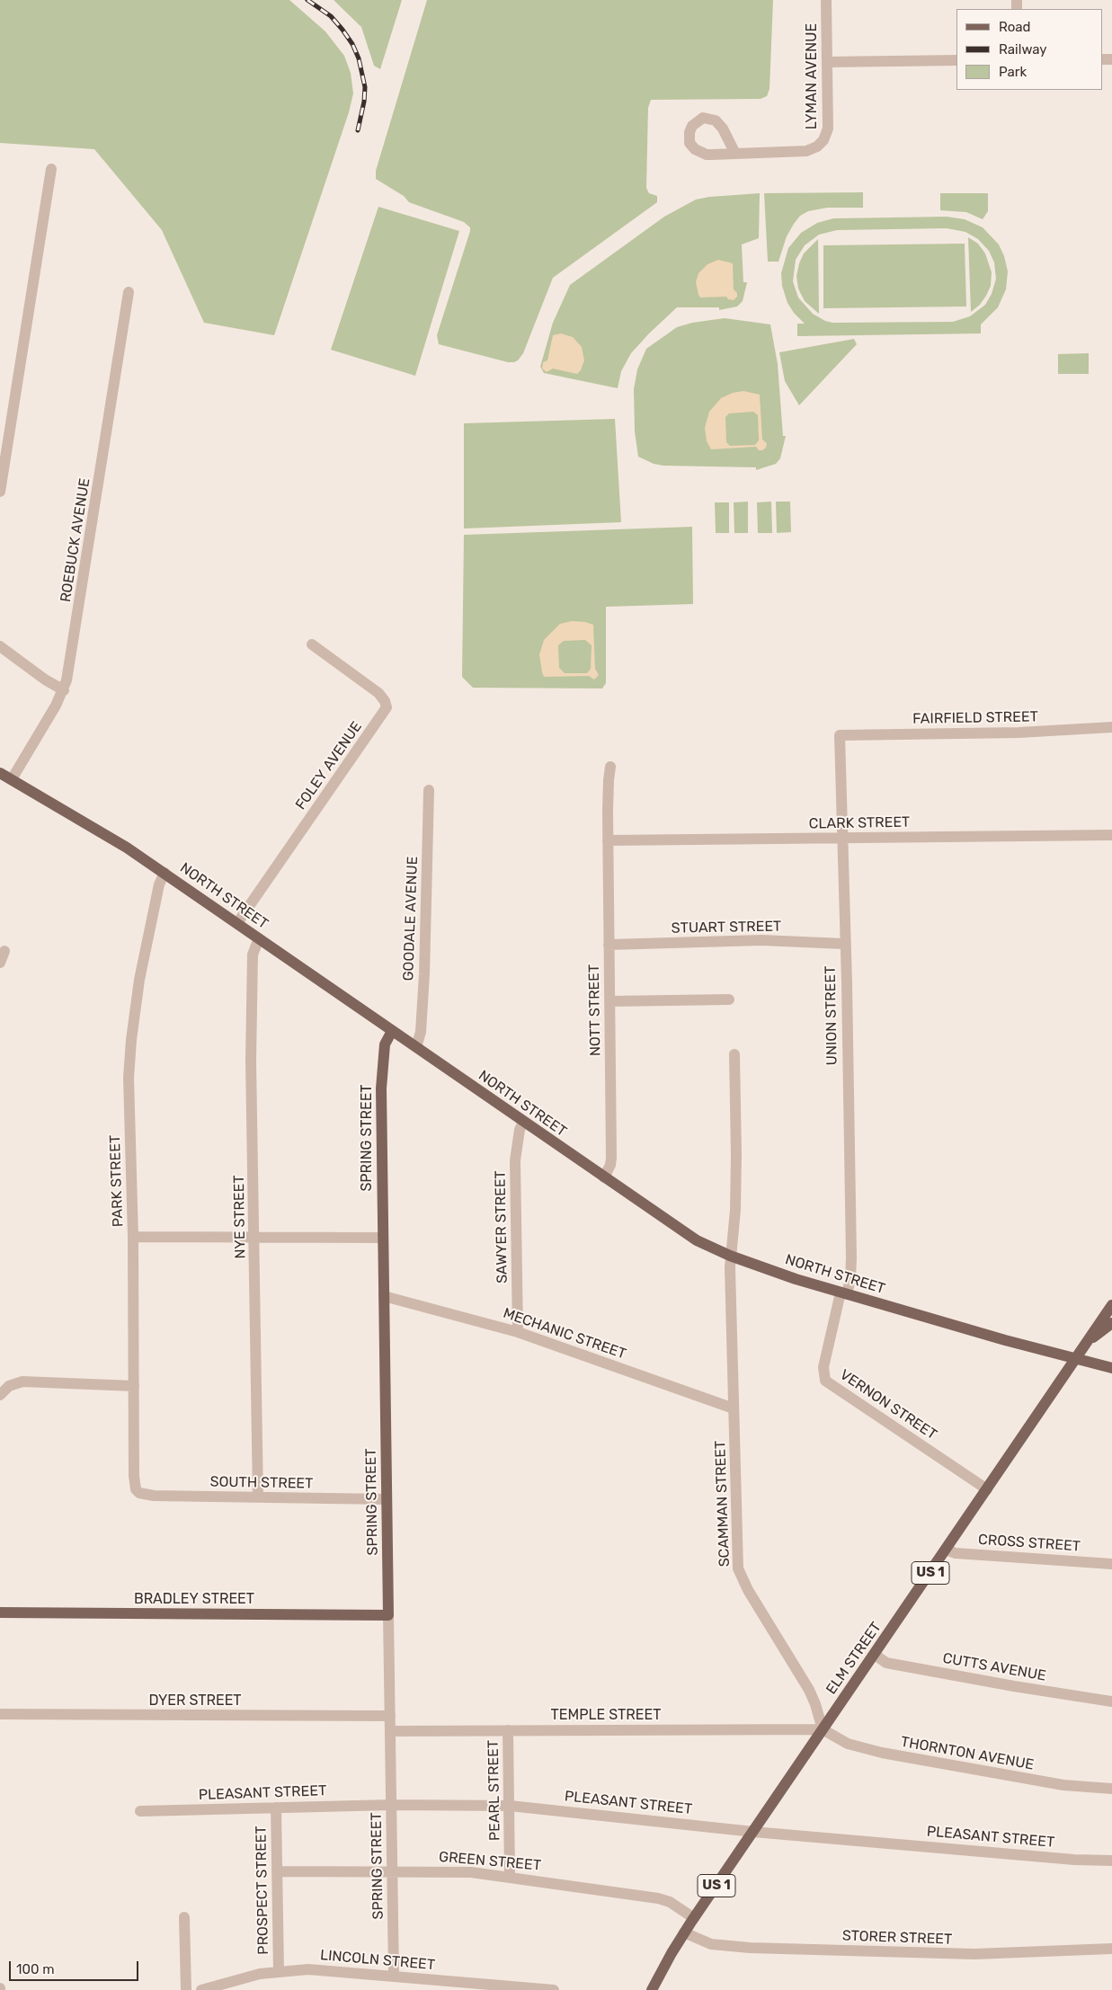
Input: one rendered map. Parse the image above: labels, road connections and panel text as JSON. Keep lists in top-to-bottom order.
{
  "streets": {
    "main road": [
      "NORTH STREET",
      "SPRING STREET",
      "US 1",
      "BRADLEY STREET",
      "ELM STREET"
    ],
    "street": [
      "LYMAN AVENUE",
      "ROEBUCK AVENUE",
      "FAIRFIELD STREET",
      "FOLEY AVENUE",
      "CLARK STREET",
      "GOODALE AVENUE",
      "STUART STREET",
      "NOTT STREET",
      "UNION STREET",
      "PARK STREET",
      "NYE STREET",
      "SAWYER STREET",
      "MECHANIC STREET",
      "VERNON STREET",
      "SOUTH STREET",
      "SCAMMAN STREET",
      "CROSS STREET",
      "CUTTS AVENUE",
      "DYER STREET",
      "TEMPLE STREET",
      "THORNTON AVENUE",
      "PEARL STREET",
      "PLEASANT STREET",
      "GREEN STREET",
      "PROSPECT STREET",
      "STORER STREET",
      "LINCOLN STREET"
    ]
  },
  "crossings": [
    ["ROEBUCK AVENUE", "NORTH STREET"],
    ["FAIRFIELD STREET", "UNION STREET"],
    ["FOLEY AVENUE", "NORTH STREET"],
    ["CLARK STREET", "NOTT STREET"],
    ["CLARK STREET", "UNION STREET"],
    ["NORTH STREET", "GOODALE AVENUE"],
    ["NORTH STREET", "NOTT STREET"],
    ["NORTH STREET", "UNION STREET"],
    ["NORTH STREET", "SPRING STREET"],
    ["NORTH STREET", "PARK STREET"],
    ["NORTH STREET", "NYE STREET"],
    ["NORTH STREET", "SAWYER STREET"],
    ["NORTH STREET", "VERNON STREET"],
    ["NORTH STREET", "SCAMMAN STREET"],
    ["NORTH STREET", "ELM STREET"],
    ["STUART STREET", "NOTT STREET"],
    ["STUART STREET", "UNION STREET"],
    ["UNION STREET", "VERNON STREET"],
    ["SPRING STREET", "MECHANIC STREET"],
    ["SPRING STREET", "SOUTH STREET"],
    ["SPRING STREET", "BRADLEY STREET"],
    ["SPRING STREET", "DYER STREET"],
    ["SPRING STREET", "TEMPLE STREET"],
    ["SPRING STREET", "PLEASANT STREET"],
    ["SPRING STREET", "GREEN STREET"],
    ["SPRING STREET", "LINCOLN STREET"],
    ["PARK STREET", "SOUTH STREET"],
    ["NYE STREET", "SOUTH STREET"],
    ["SAWYER STREET", "MECHANIC STREET"],
    ["MECHANIC STREET", "SCAMMAN STREET"],
    ["VERNON STREET", "ELM STREET"],
    ["SCAMMAN STREET", "ELM STREET"],
    ["SCAMMAN STREET", "TEMPLE STREET"],
    ["SCAMMAN STREET", "THORNTON AVENUE"],
    ["CROSS STREET", "ELM STREET"],
    ["ELM STREET", "CUTTS AVENUE"],
    ["ELM STREET", "TEMPLE STREET"],
    ["ELM STREET", "THORNTON AVENUE"],
    ["ELM STREET", "PLEASANT STREET"],
    ["ELM STREET", "GREEN STREET"],
    ["ELM STREET", "STORER STREET"],
    ["TEMPLE STREET", "THORNTON AVENUE"],
    ["TEMPLE STREET", "PEARL STREET"],
    ["PEARL STREET", "PLEASANT STREET"],
    ["PEARL STREET", "GREEN STREET"],
    ["PLEASANT STREET", "PROSPECT STREET"],
    ["GREEN STREET", "PROSPECT STREET"],
    ["PROSPECT STREET", "LINCOLN STREET"]
  ],
  "legend": ["Road", "Railway", "Park"],
  "scale_bar": "100 m"
}
